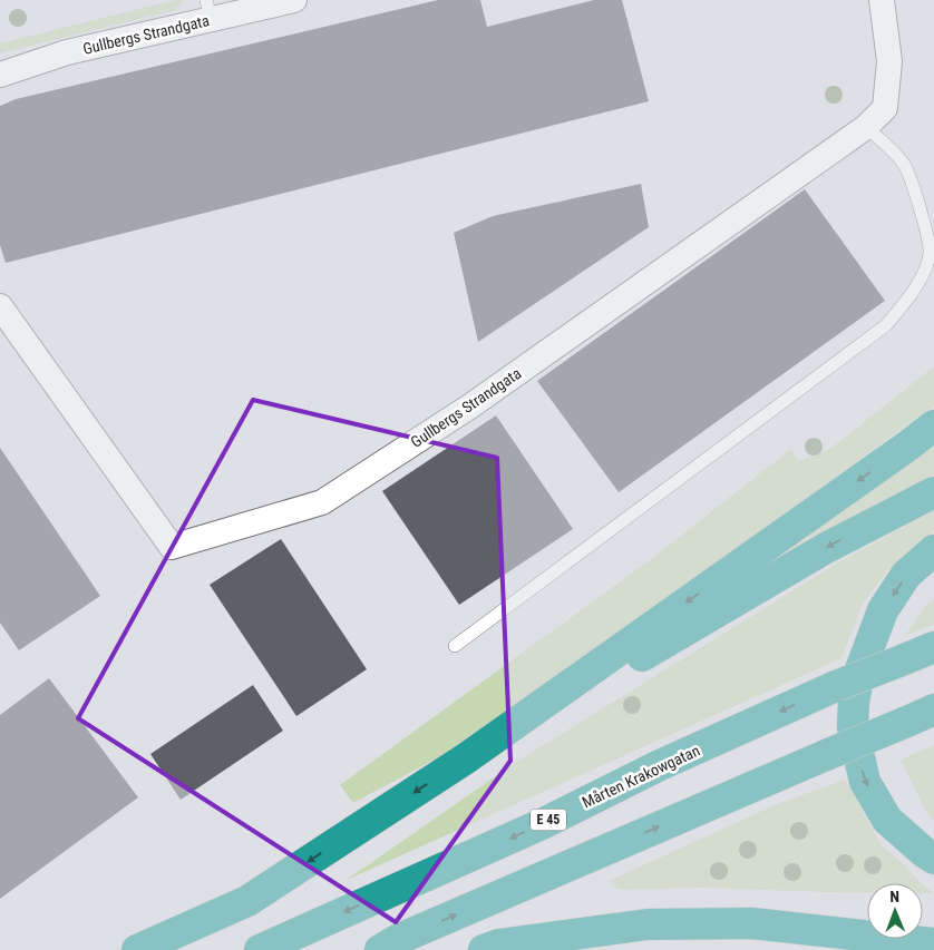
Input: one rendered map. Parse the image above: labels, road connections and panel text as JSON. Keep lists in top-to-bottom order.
{
  "streets": {
    "highway": ["Mårten Krakowgatan", "E 45"],
    "street": ["Gullbergs Strandgata"]
  },
  "north": "top"
}
